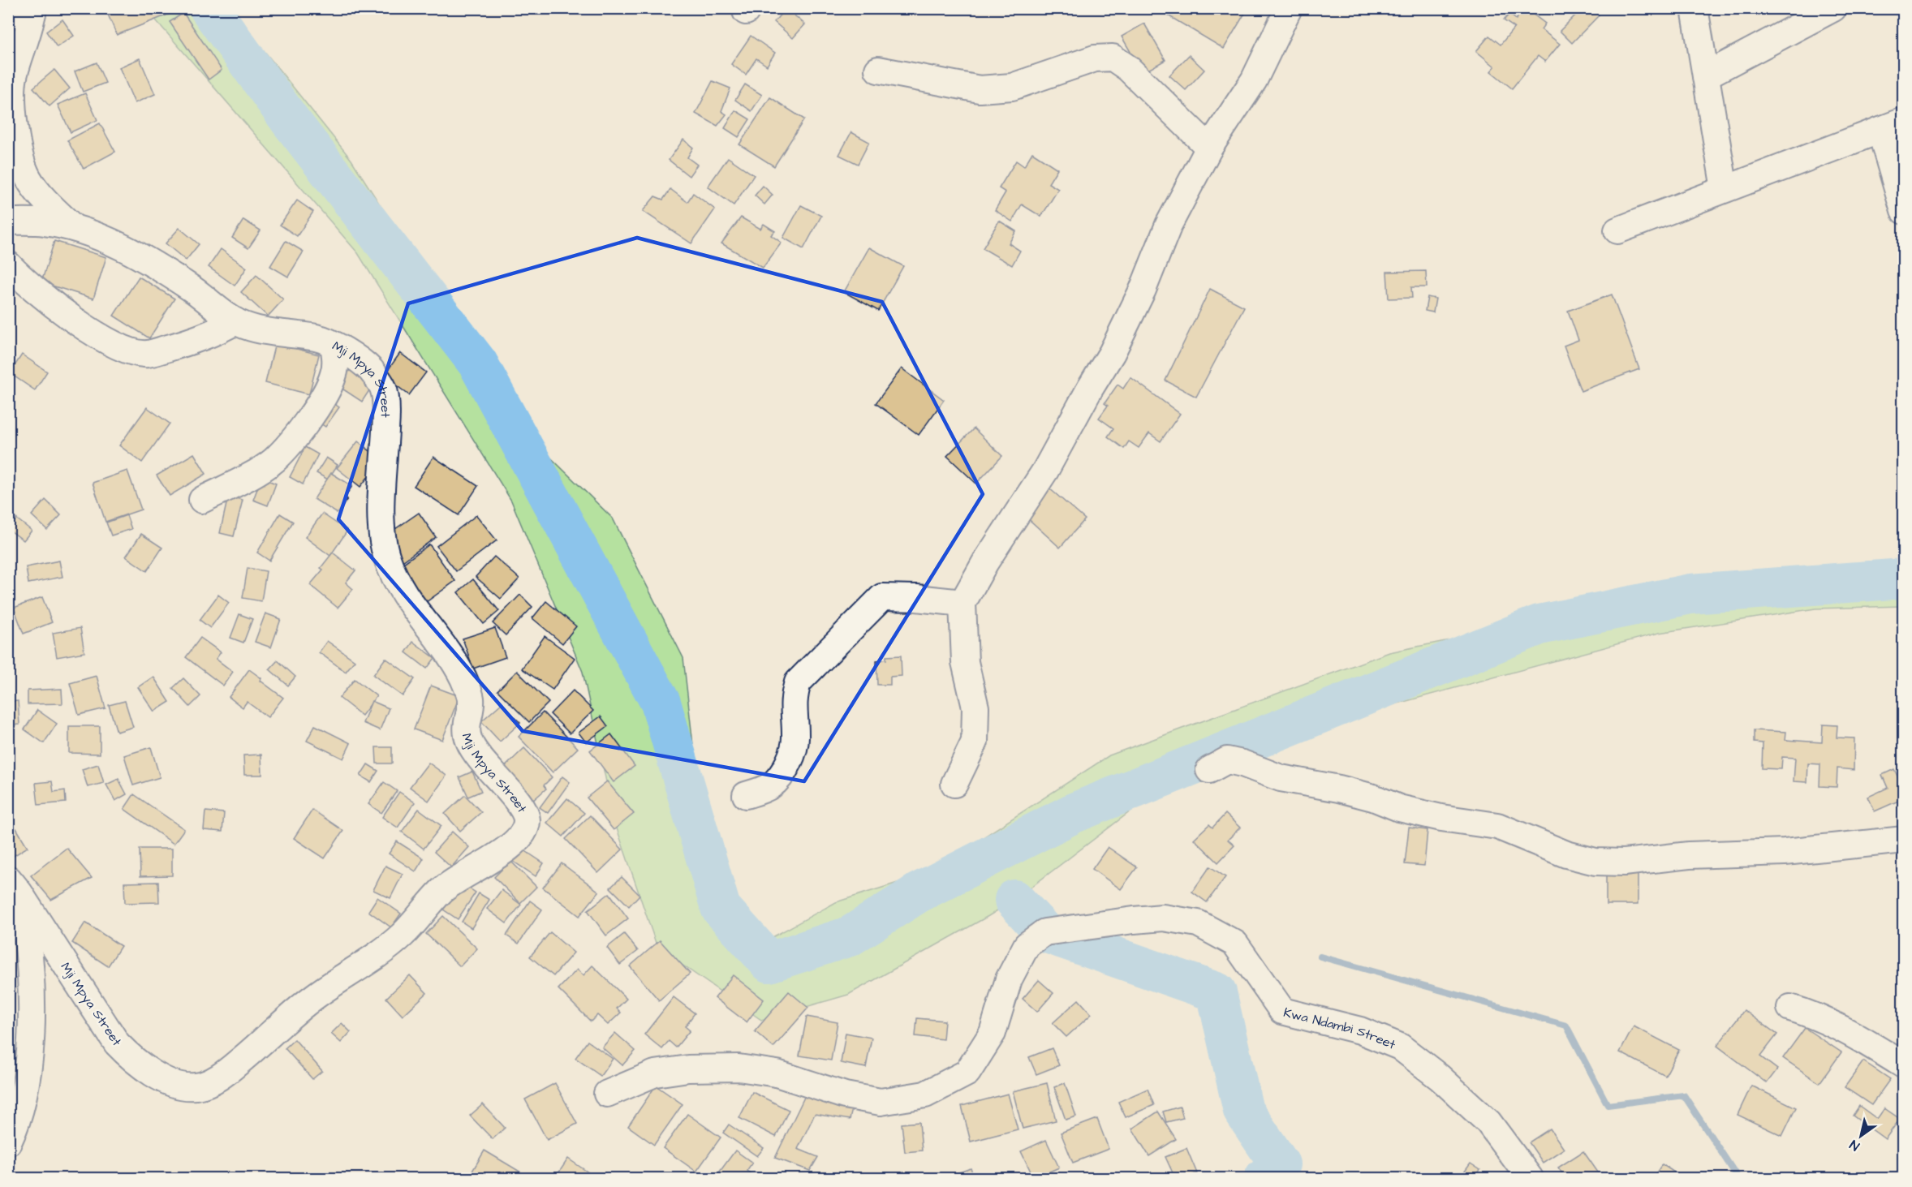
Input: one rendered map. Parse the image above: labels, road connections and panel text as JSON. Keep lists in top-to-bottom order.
{
  "streets": {
    "street": ["Mji Mpya Street", "Kwa Ndambi Street"]
  },
  "north": "bottom left"
}
